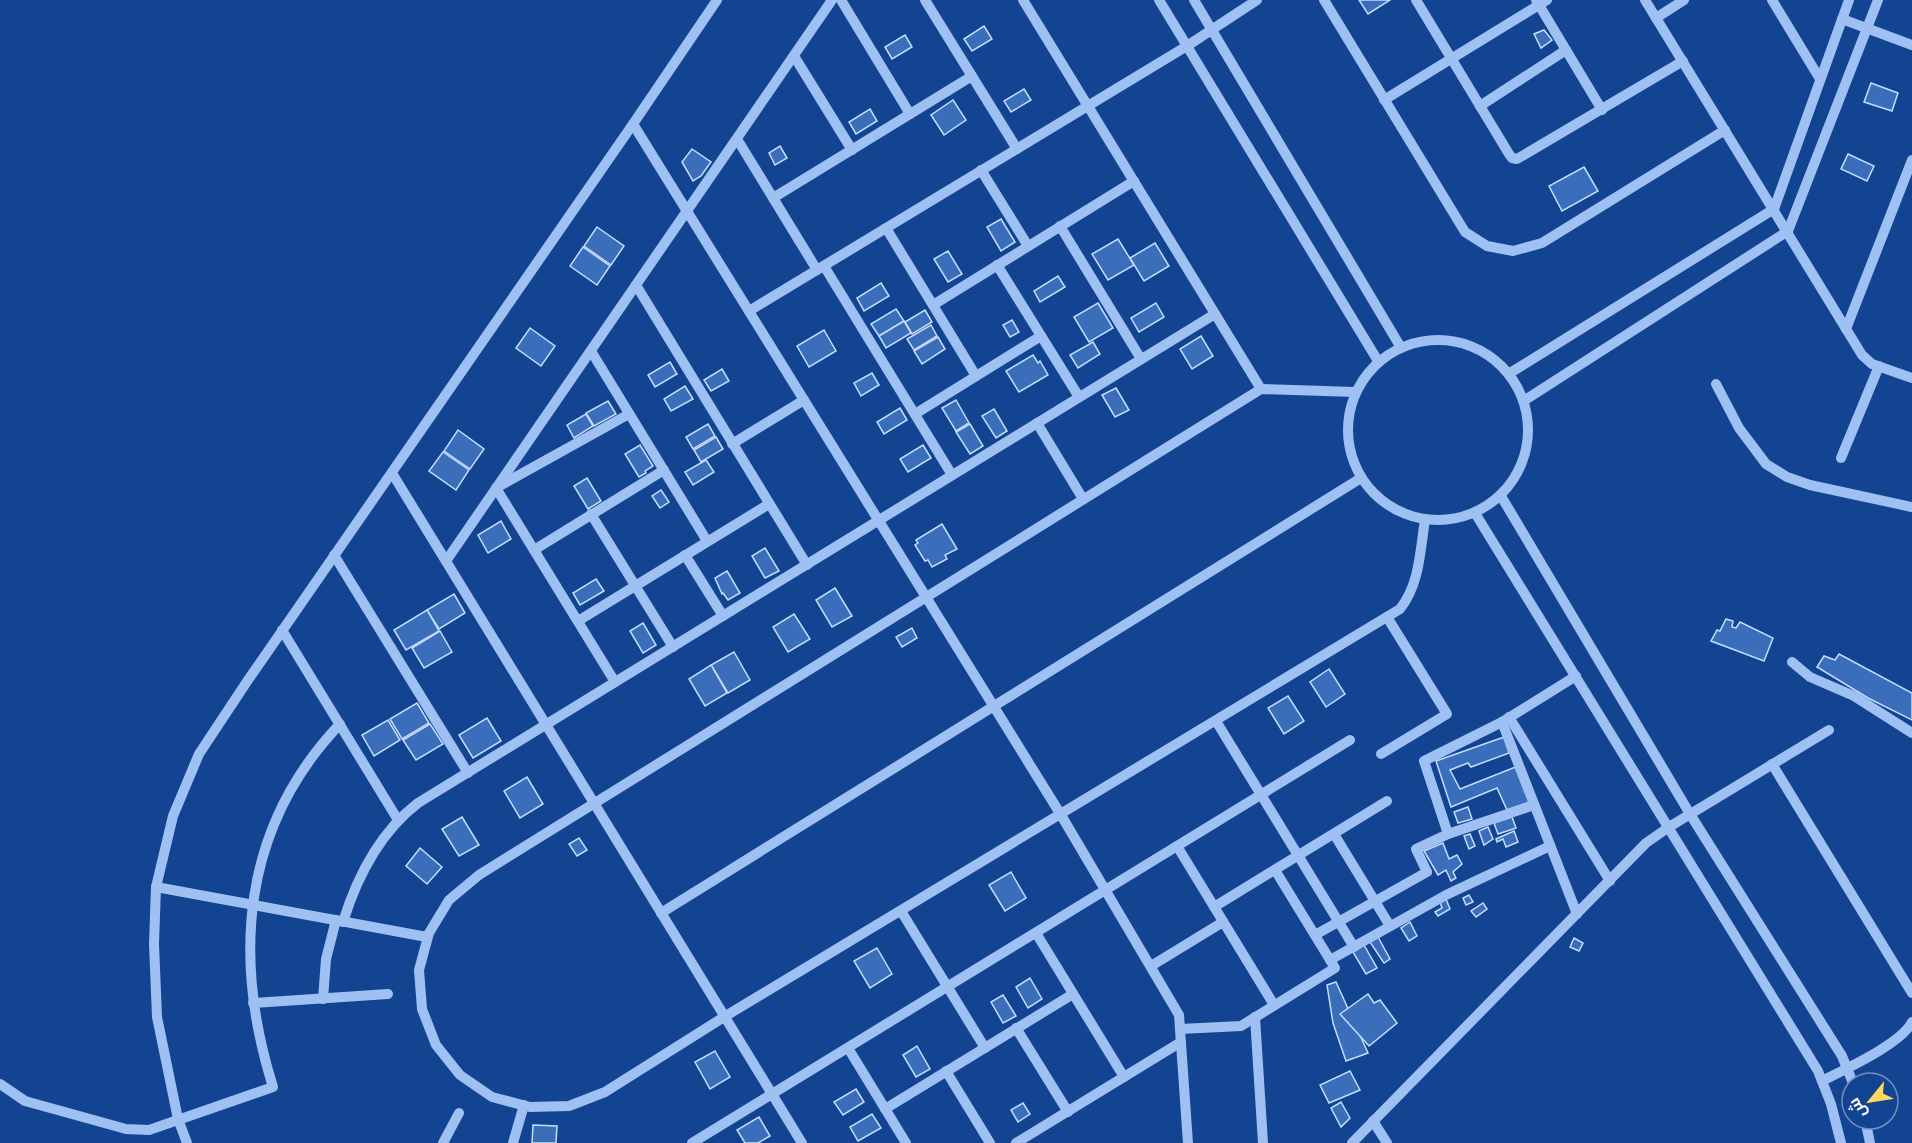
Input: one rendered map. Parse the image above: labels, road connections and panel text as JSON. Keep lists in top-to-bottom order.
{
  "north": "bottom left"
}
